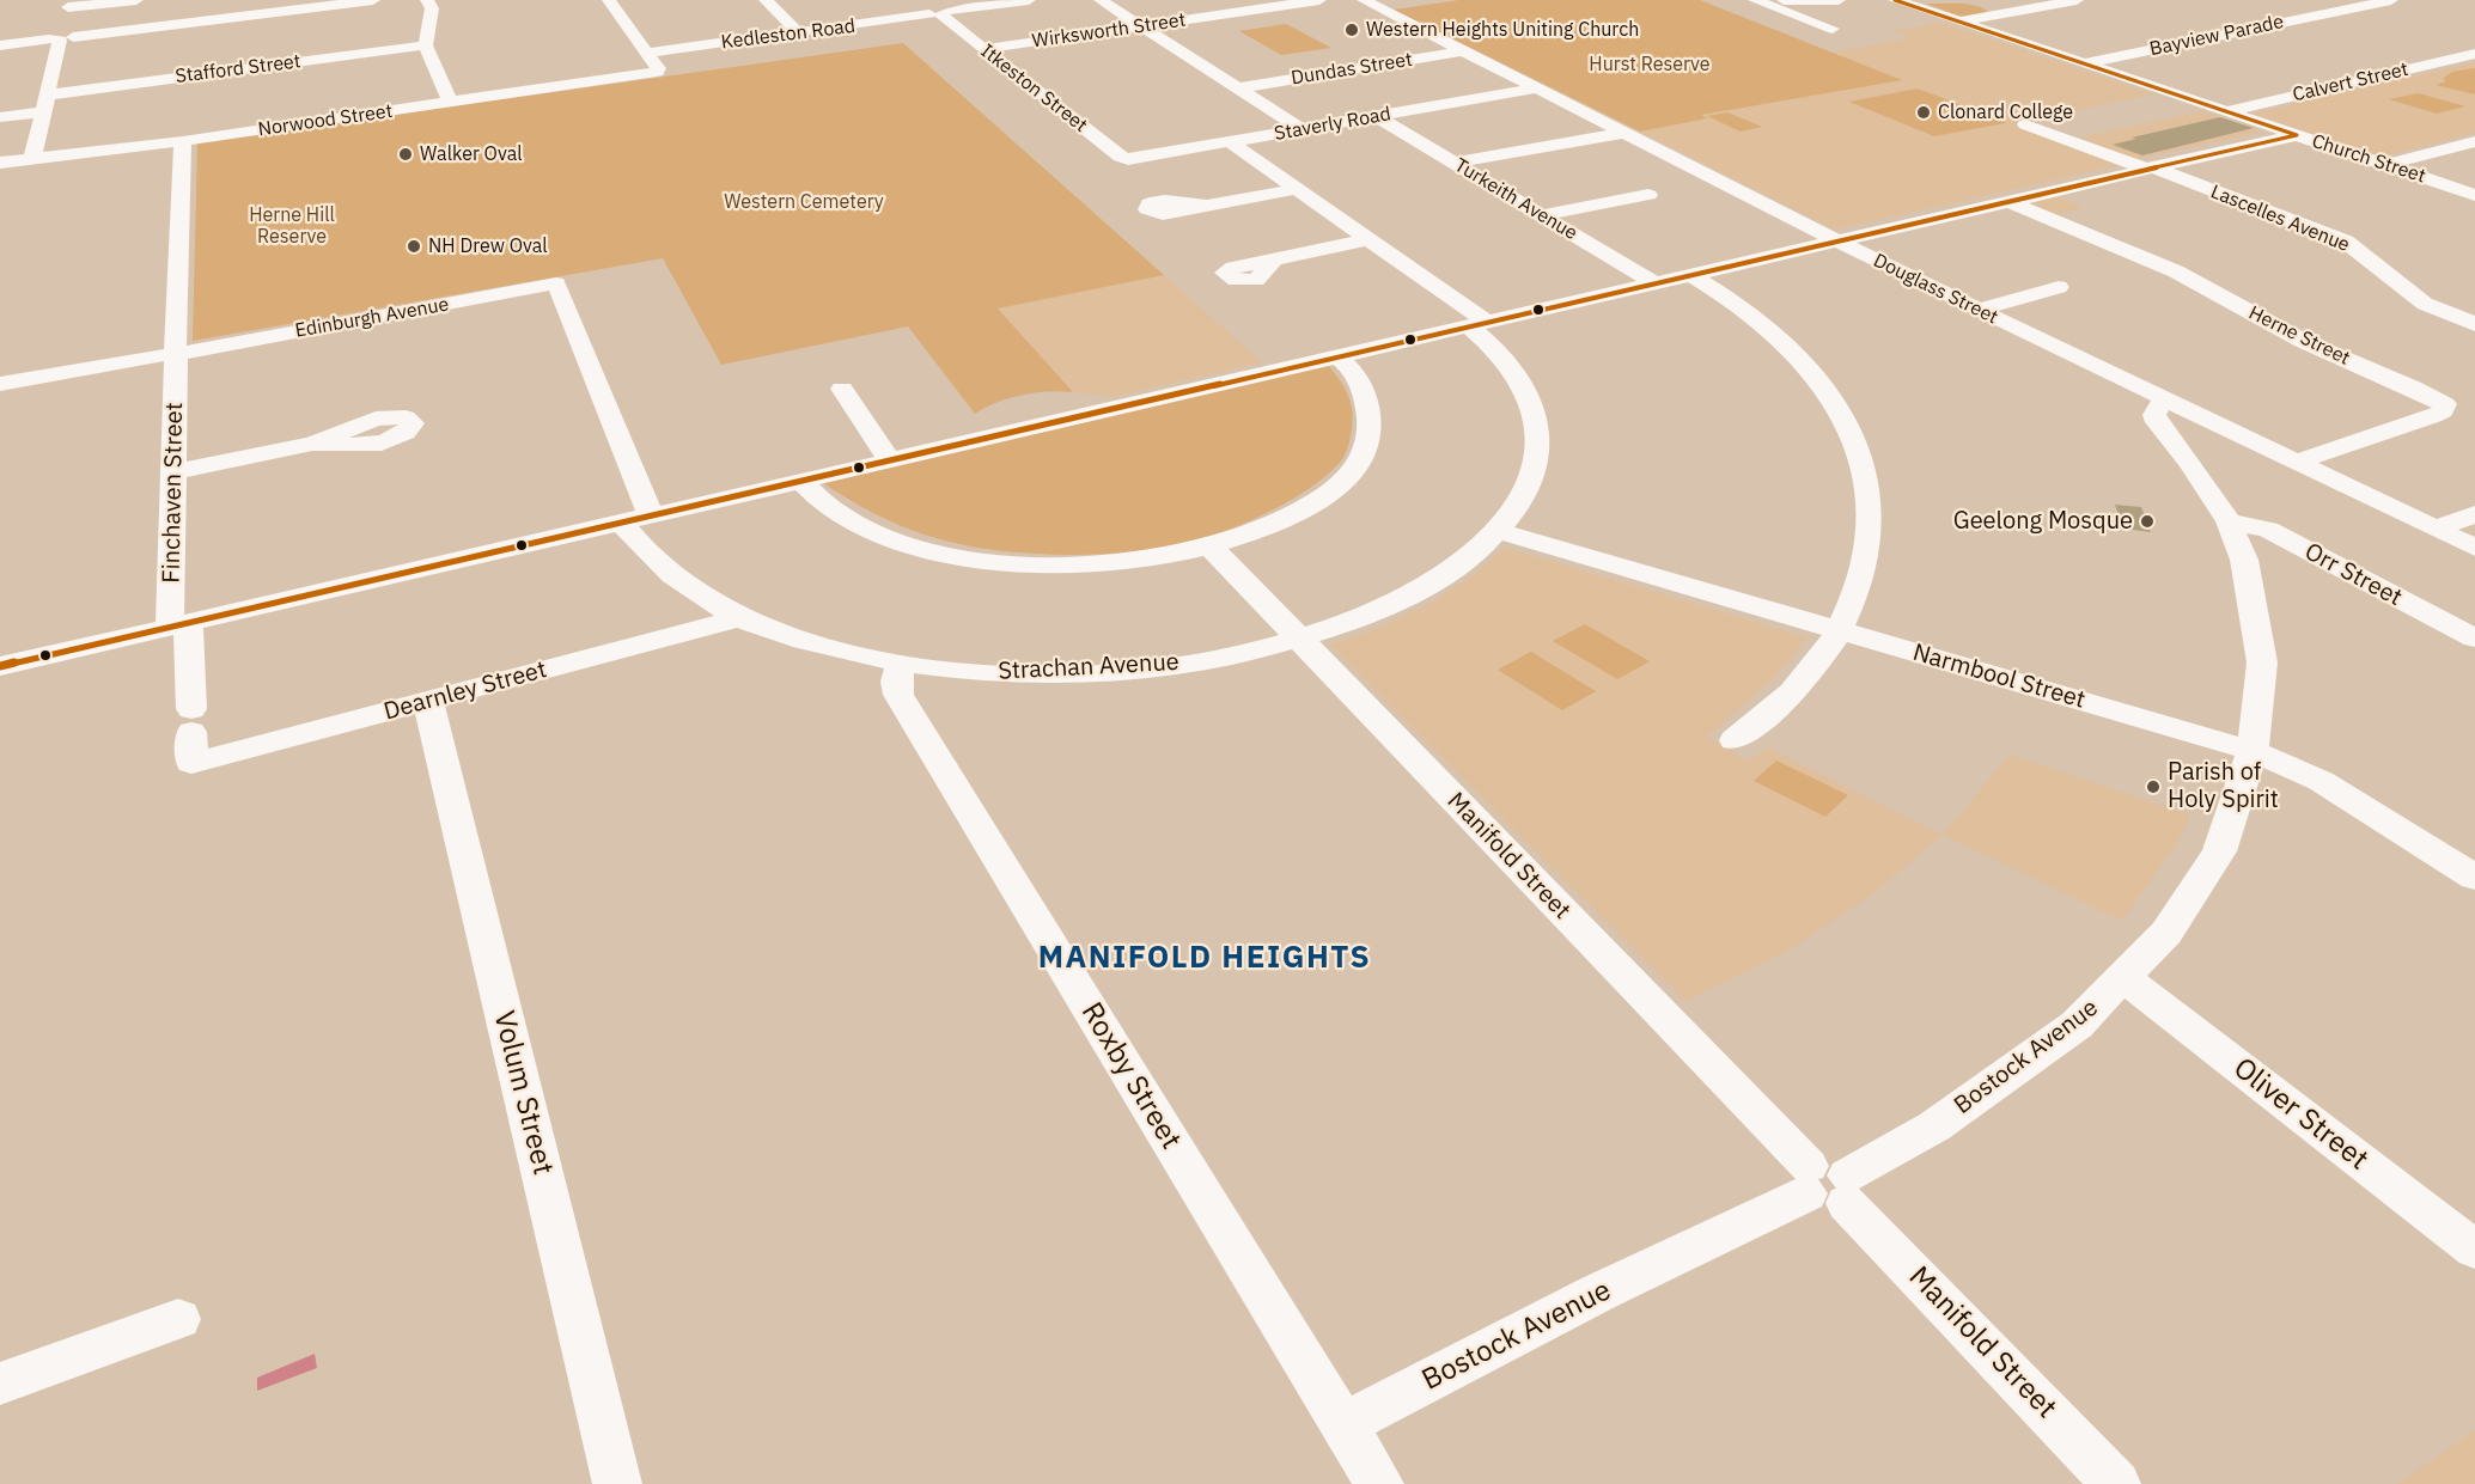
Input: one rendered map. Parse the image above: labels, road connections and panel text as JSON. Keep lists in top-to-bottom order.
{
  "streets": {
    "street": [
      "Wirksworth Street",
      "Kedleston Road",
      "Bayview Parade",
      "Stafford Street",
      "Dundas Street",
      "Calvert Street",
      "Itkeston Street",
      "Norwood Street",
      "Staverly Road",
      "Church Street",
      "Turkeith Avenue",
      "Lascelles Avenue",
      "Douglass Street",
      "Edinburgh Avenue",
      "Herne Street",
      "Finchaven Street",
      "Orr Street",
      "Strachan Avenue",
      "Narmbool Street",
      "Dearnley Street",
      "Manifold Street",
      "Bostock Avenue",
      "Roxby Street",
      "Volum Street",
      "Oliver Street"
    ]
  },
  "crossings": [
    ["Wirksworth Street", "Itkeston Street"],
    ["Kedleston Road", "Itkeston Street"],
    ["Kedleston Road", "Norwood Street"],
    ["Bayview Parade", "Church Street"],
    ["Dundas Street", "Douglass Street"],
    ["Calvert Street", "Church Street"],
    ["Itkeston Street", "Staverly Road"],
    ["Norwood Street", "Finchaven Street"],
    ["Staverly Road", "Turkeith Avenue"],
    ["Staverly Road", "Douglass Street"],
    ["Staverly Road", "Strachan Avenue"],
    ["Douglass Street", "Herne Street"],
    ["Douglass Street", "Bostock Avenue"],
    ["Edinburgh Avenue", "Finchaven Street"],
    ["Finchaven Street", "Dearnley Street"],
    ["Orr Street", "Bostock Avenue"],
    ["Strachan Avenue", "Narmbool Street"],
    ["Strachan Avenue", "Dearnley Street"],
    ["Strachan Avenue", "Manifold Street"],
    ["Strachan Avenue", "Roxby Street"],
    ["Narmbool Street", "Bostock Avenue"],
    ["Dearnley Street", "Volum Street"],
    ["Manifold Street", "Bostock Avenue"],
    ["Bostock Avenue", "Roxby Street"],
    ["Bostock Avenue", "Oliver Street"]
  ],
  "districts": ["MANIFOLD HEIGHTS"],
  "parks": ["Hurst Reserve", "Western Cemetery", "Herne Hill Reserve"],
  "places": [
    "Western Heights Uniting Church",
    "Clonard College",
    "Walker Oval",
    "NH Drew Oval",
    "Geelong Mosque",
    "Parish of Holy Spirit"
  ]
}
